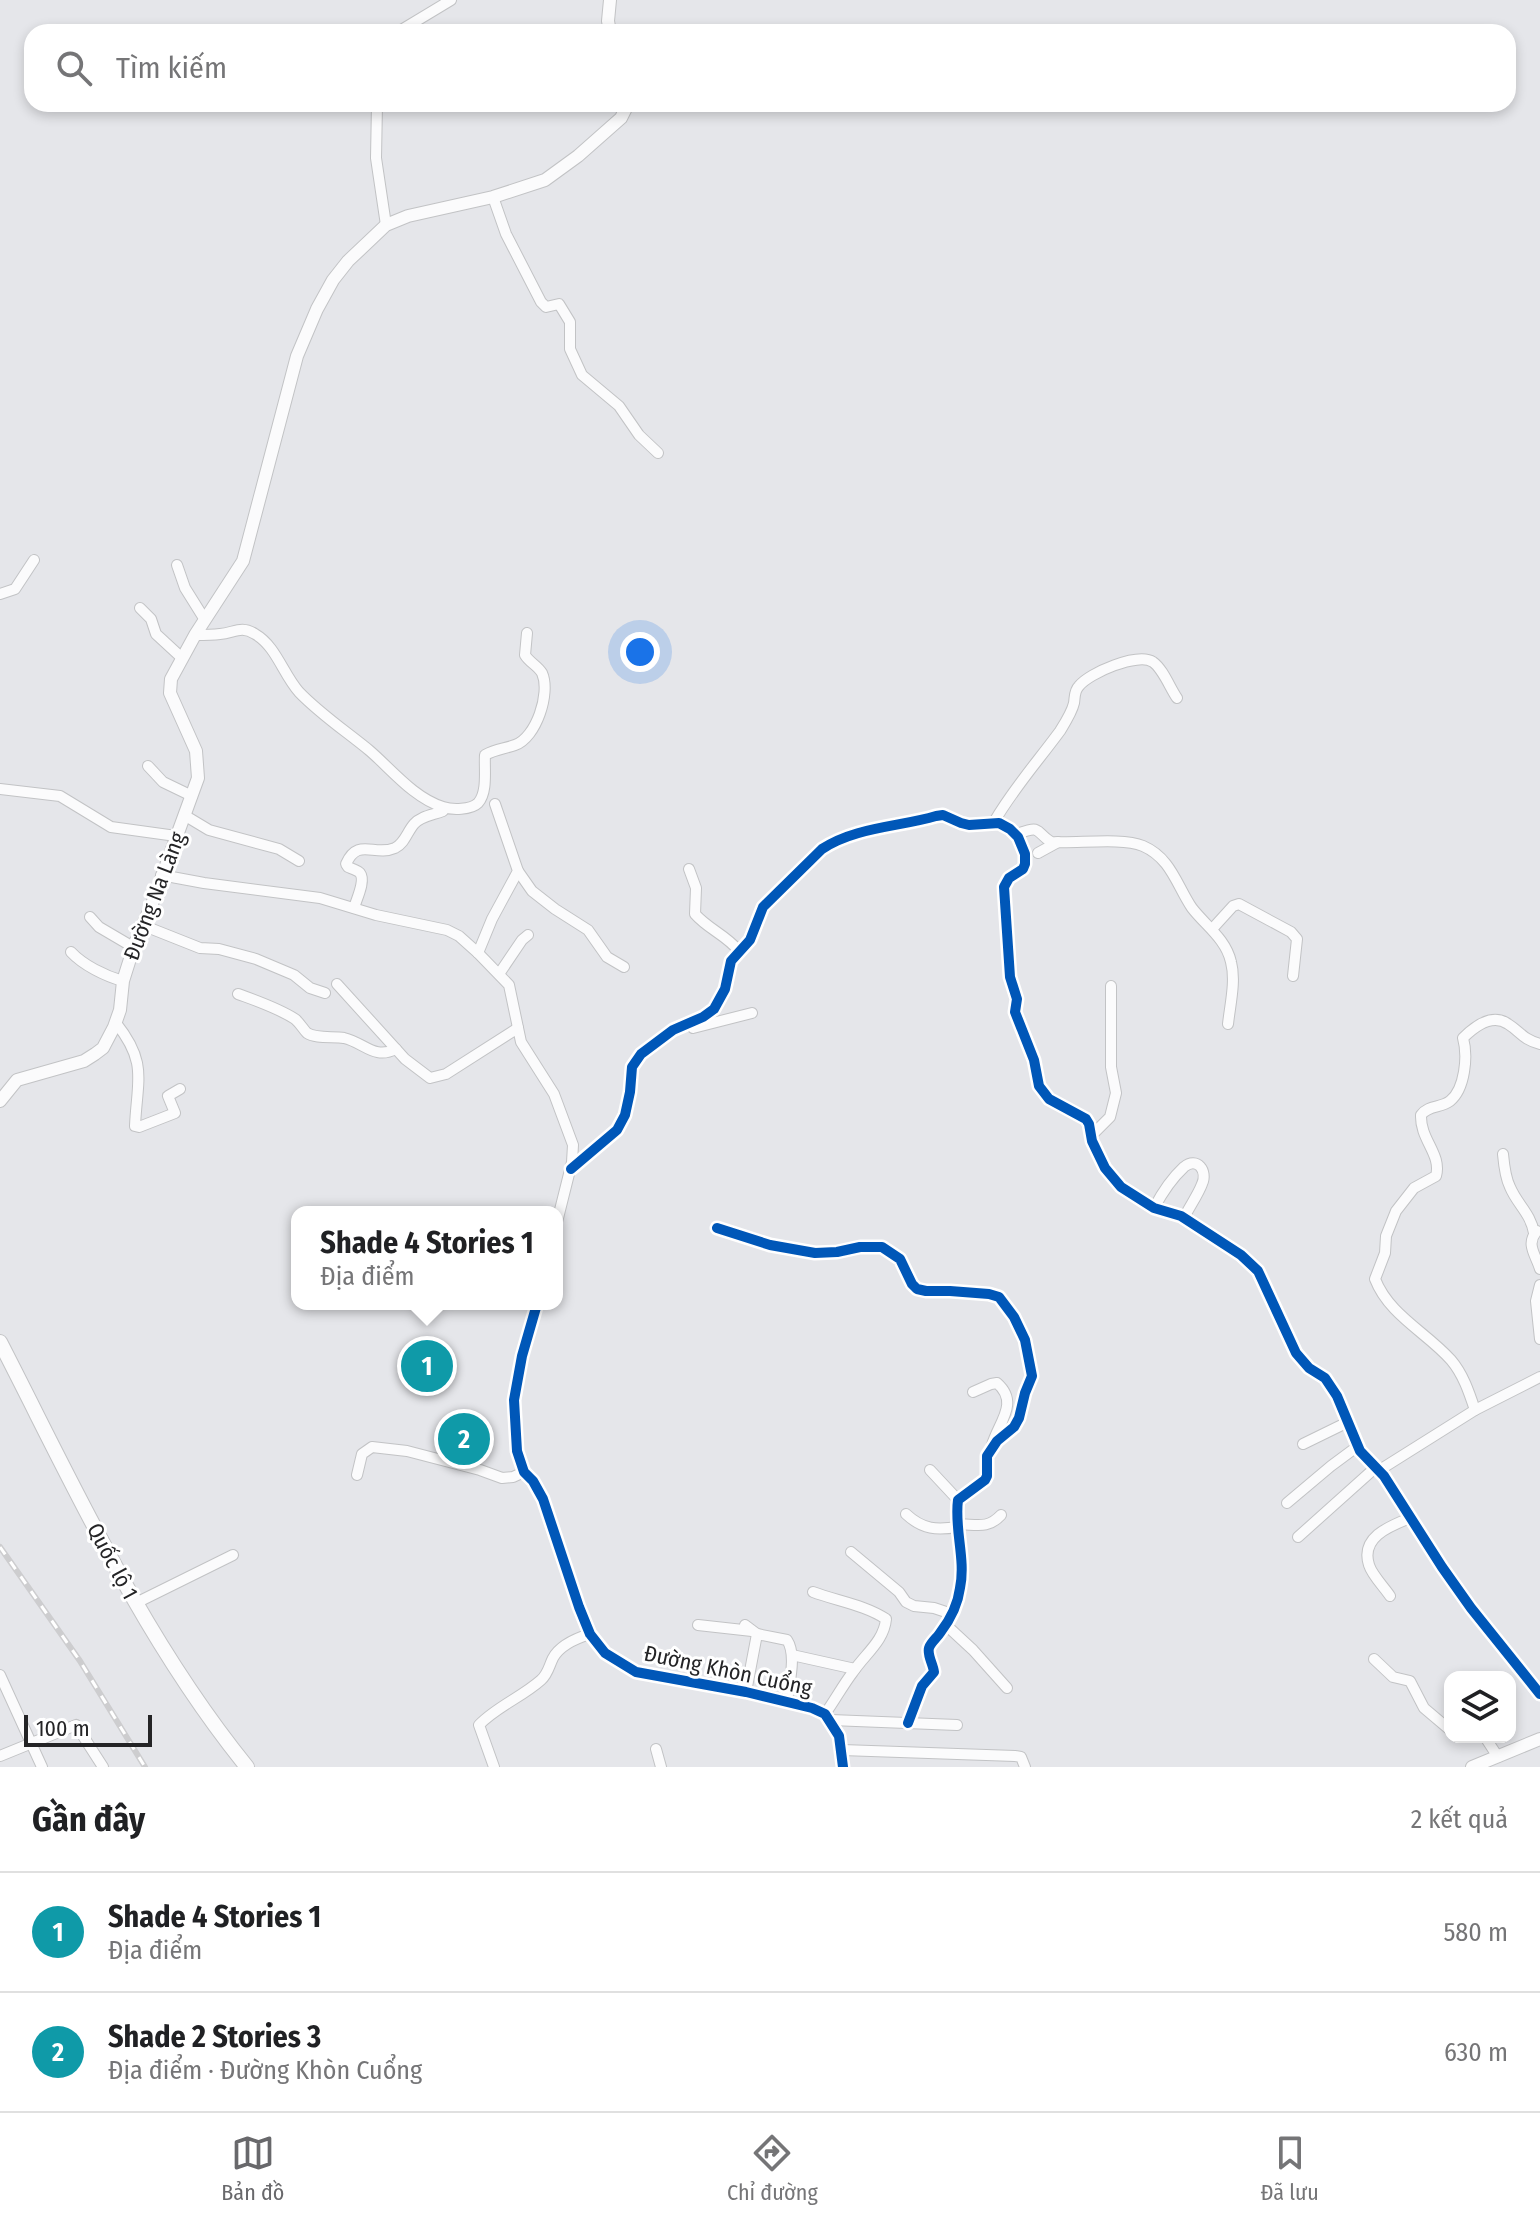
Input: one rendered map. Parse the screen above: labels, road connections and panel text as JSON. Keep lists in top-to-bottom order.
{
  "streets": {
    "highway": ["Quốc lộ 1"],
    "main road": ["Đường Na Làng"],
    "street": ["Đường Khòn Cuổng"]
  },
  "scale_bar": "100 m",
  "page": {
    "search": "Tìm kiếm",
    "popup": ["Shade 4 Stories 1", "Địa điểm"],
    "pins": ["1", "2"],
    "scale": "100 m",
    "heading": ["Gần đây", "2 kết quả"],
    "list": [
      {
        "mark": "1",
        "name": "Shade 4 Stories 1",
        "note": "Địa điểm",
        "value": "580 m"
      },
      {
        "mark": "2",
        "name": "Shade 2 Stories 3",
        "note": "Địa điểm · Đường Khòn Cuổng",
        "value": "630 m"
      }
    ],
    "nav": ["Bản đồ", "Chỉ đường", "Đã lưu"]
  }
}
